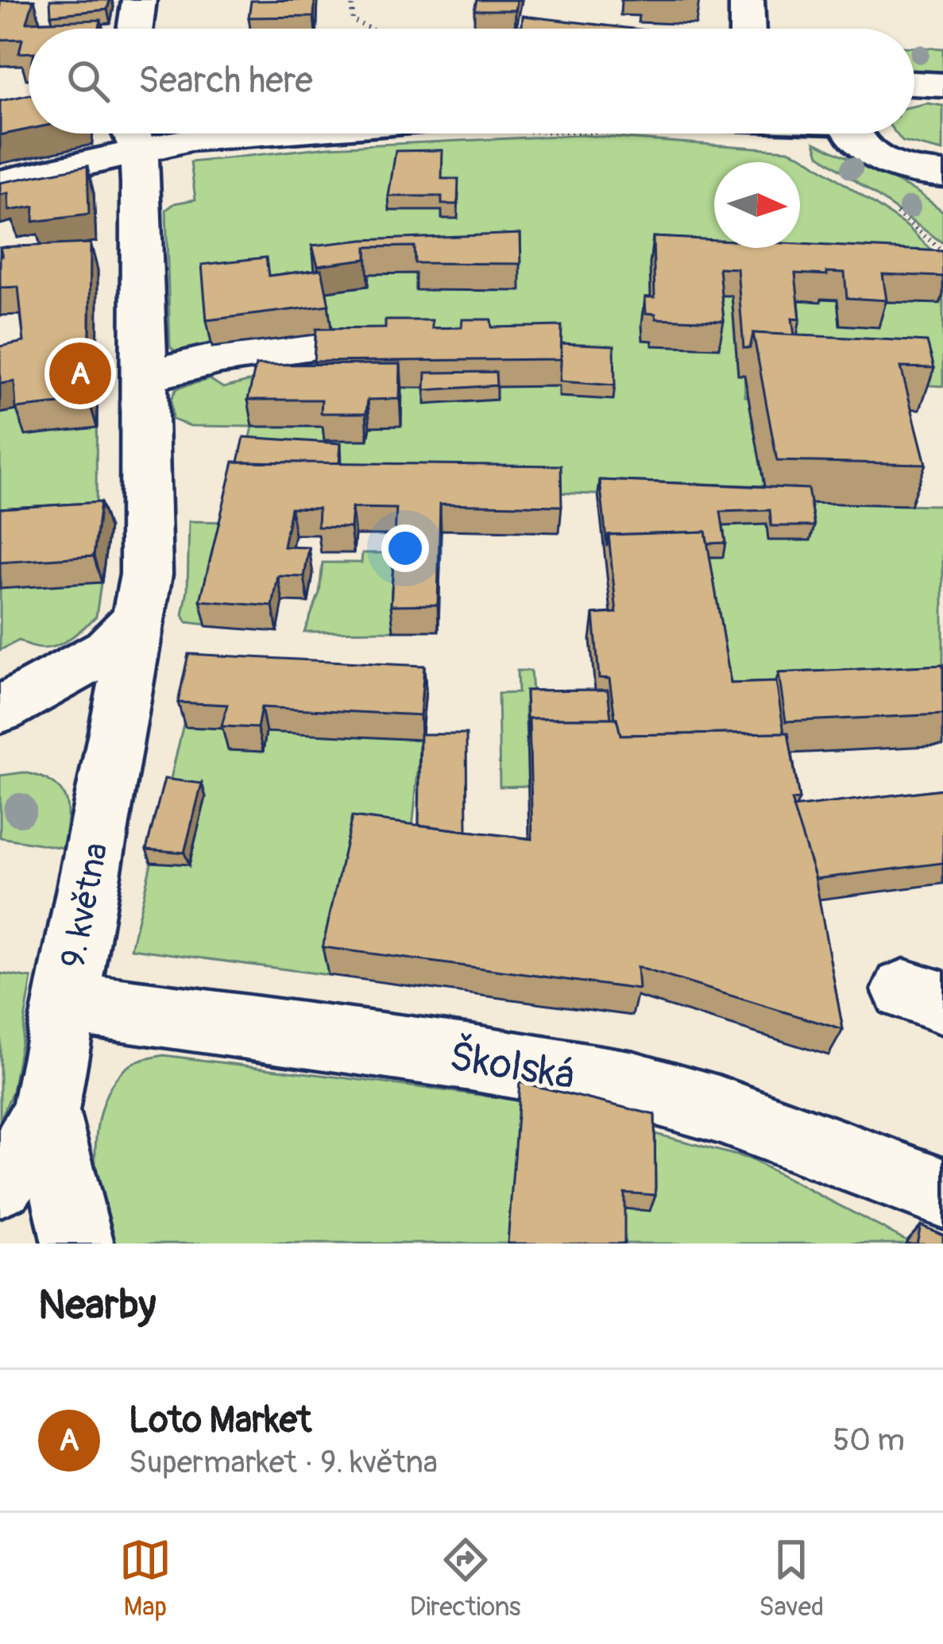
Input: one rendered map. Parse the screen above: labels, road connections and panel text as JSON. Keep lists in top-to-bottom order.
{
  "streets": {
    "street": ["9. května", "Školská"]
  },
  "crossings": [
    ["9. května", "Školská"]
  ],
  "north": "right",
  "page": {
    "search": "Search here",
    "pins": "A",
    "heading": "Nearby",
    "list": [
      {
        "mark": "A",
        "name": "Loto Market",
        "note": "Supermarket · 9. května",
        "value": "50 m"
      }
    ],
    "nav": ["Map", "Directions", "Saved"]
  }
}
